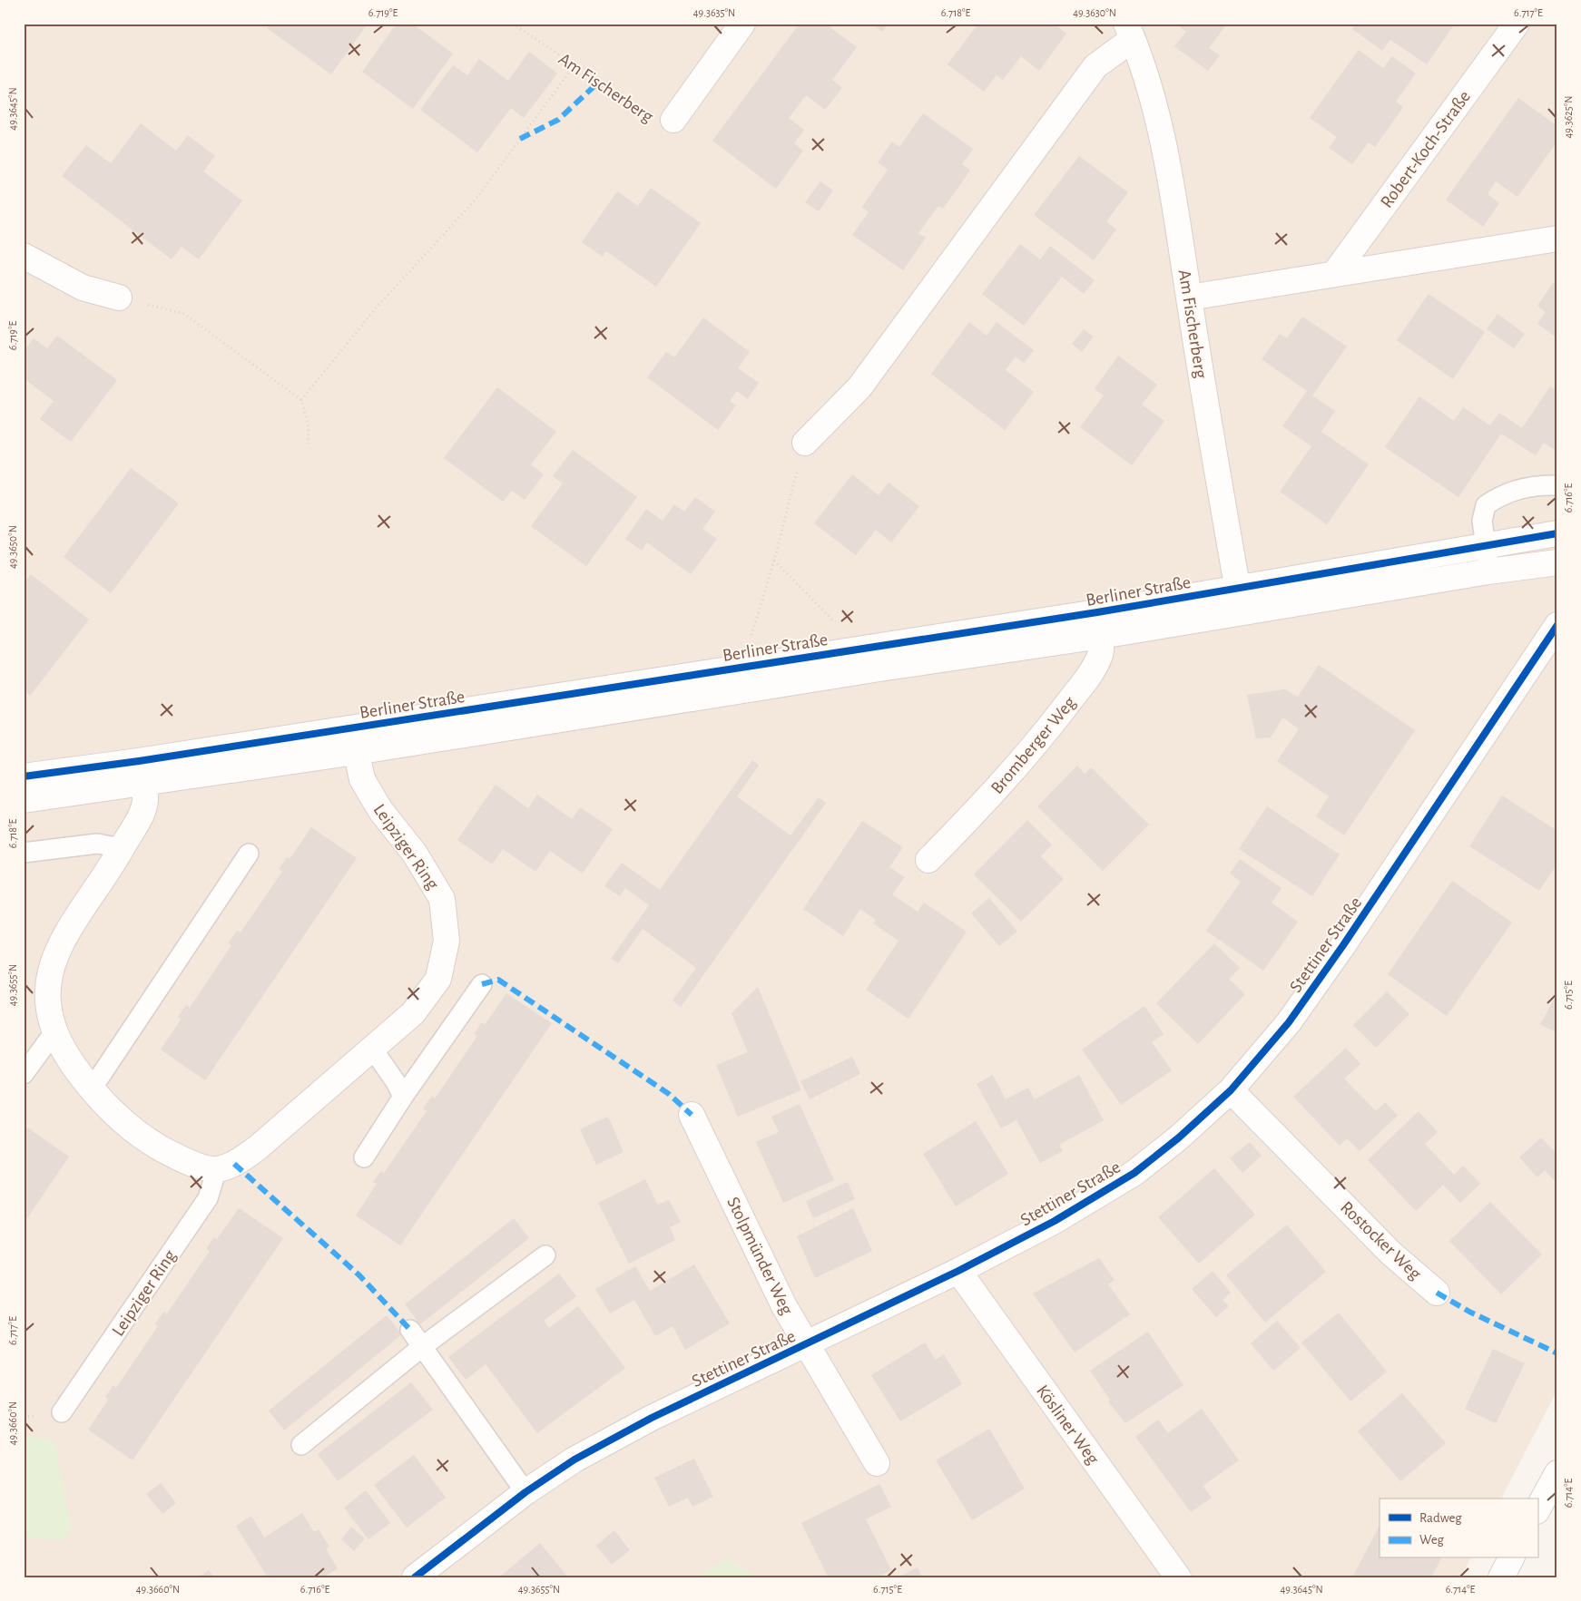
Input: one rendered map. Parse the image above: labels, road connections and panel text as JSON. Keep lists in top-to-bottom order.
{
  "streets": {
    "street": [
      "Am Fischerberg",
      "Robert-Koch-Straße",
      "Berliner Straße",
      "Bromberger Weg",
      "Leipziger Ring",
      "Stettiner Straße",
      "Rostocker Weg",
      "Stolpmünder Weg",
      "Kösliner Weg"
    ]
  },
  "crossings": [
    ["Am Fischerberg", "Berliner Straße"],
    ["Berliner Straße", "Bromberger Weg"],
    ["Berliner Straße", "Leipziger Ring"],
    ["Stettiner Straße", "Rostocker Weg"],
    ["Stettiner Straße", "Stolpmünder Weg"],
    ["Stettiner Straße", "Kösliner Weg"]
  ],
  "legend": ["Radweg", "Weg"],
  "coordinates": [
    "6.719°E",
    "49.3635°N",
    "6.718°E",
    "49.3630°N",
    "6.717°E",
    "49.3645°N",
    "49.3625°N",
    "6.716°E",
    "49.3650°N",
    "49.3655°N",
    "6.715°E",
    "49.3660°N",
    "6.714°E"
  ]
}
